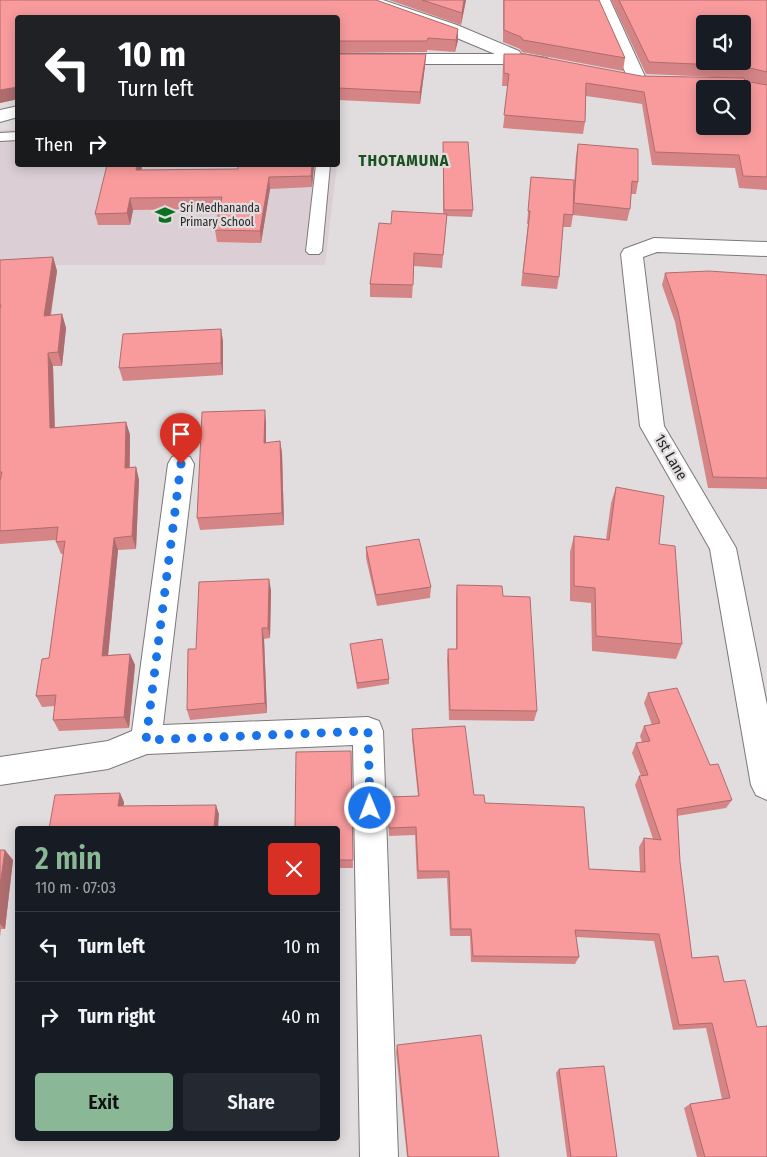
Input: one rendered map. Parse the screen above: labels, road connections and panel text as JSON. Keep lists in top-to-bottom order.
{
  "streets": {
    "street": ["1st Lane"]
  },
  "districts": ["THOTAMUNA"],
  "places": {
    "school or university": ["Sri Medhananda Primary School"]
  },
  "page": {
    "turn": ["10 m", "Turn left"],
    "then": "Then",
    "heading": ["2 min", "110 m · 07:03"],
    "list": [
      {
        "name": "Turn left",
        "value": "10 m"
      },
      {
        "name": "Turn right",
        "value": "40 m"
      }
    ],
    "buttons": ["Exit", "Share"]
  }
}
